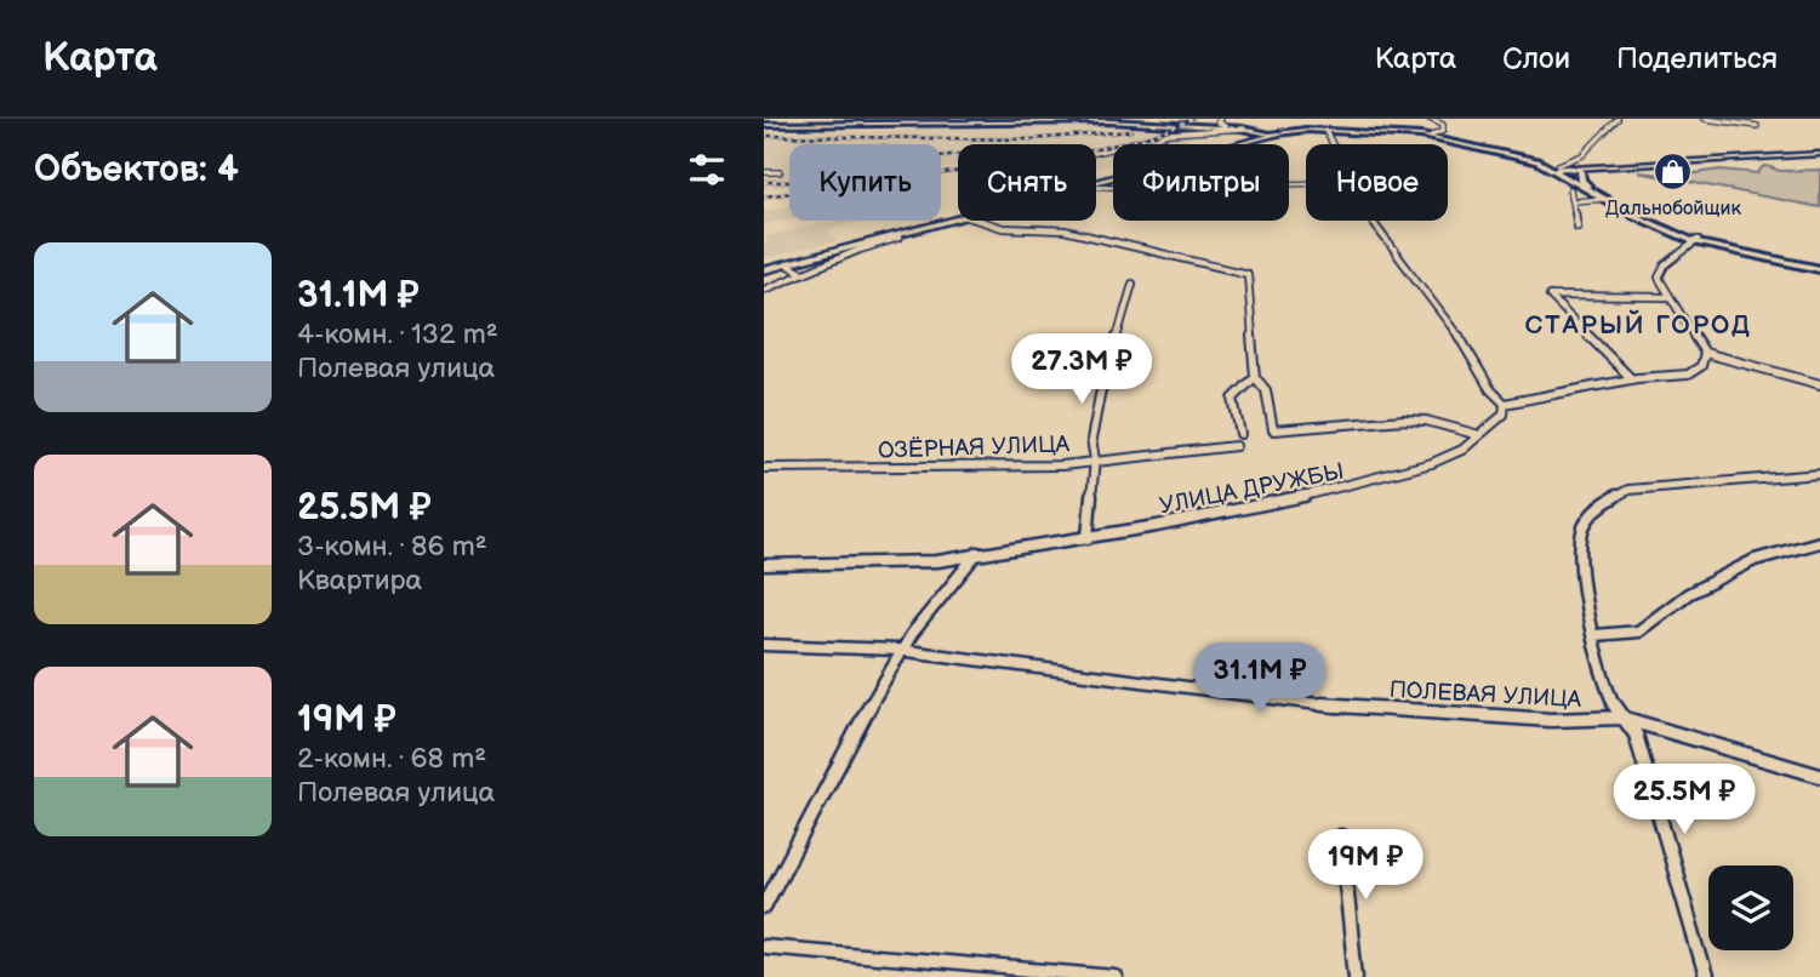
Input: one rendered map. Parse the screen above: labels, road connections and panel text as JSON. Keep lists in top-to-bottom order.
{
  "streets": {
    "street": ["ОЗЁРНАЯ УЛИЦА", "УЛИЦА ДРУЖБЫ", "ПОЛЕВАЯ УЛИЦА"]
  },
  "districts": ["СТАРЫЙ ГОРОД"],
  "places": {
    "shop": ["Дальнобойщик"]
  },
  "page": {
    "header": "Карта",
    "nav": ["Карта", "Слои", "Поделиться"],
    "heading": "Объектов: 4",
    "chip": [
      "Купить",
      "Снять",
      "Фильтры",
      "Новое"
    ],
    "list": [
      {
        "name": "31.1M ₽",
        "note": "4-комн. · 132 m² · Полевая улица"
      },
      {
        "name": "25.5M ₽",
        "note": "3-комн. · 86 m² · Квартира"
      },
      {
        "name": "19M ₽",
        "note": "2-комн. · 68 m² · Полевая улица"
      }
    ],
    "price": [
      "27.3M ₽",
      "31.1M ₽",
      "25.5M ₽",
      "19M ₽"
    ]
  }
}
